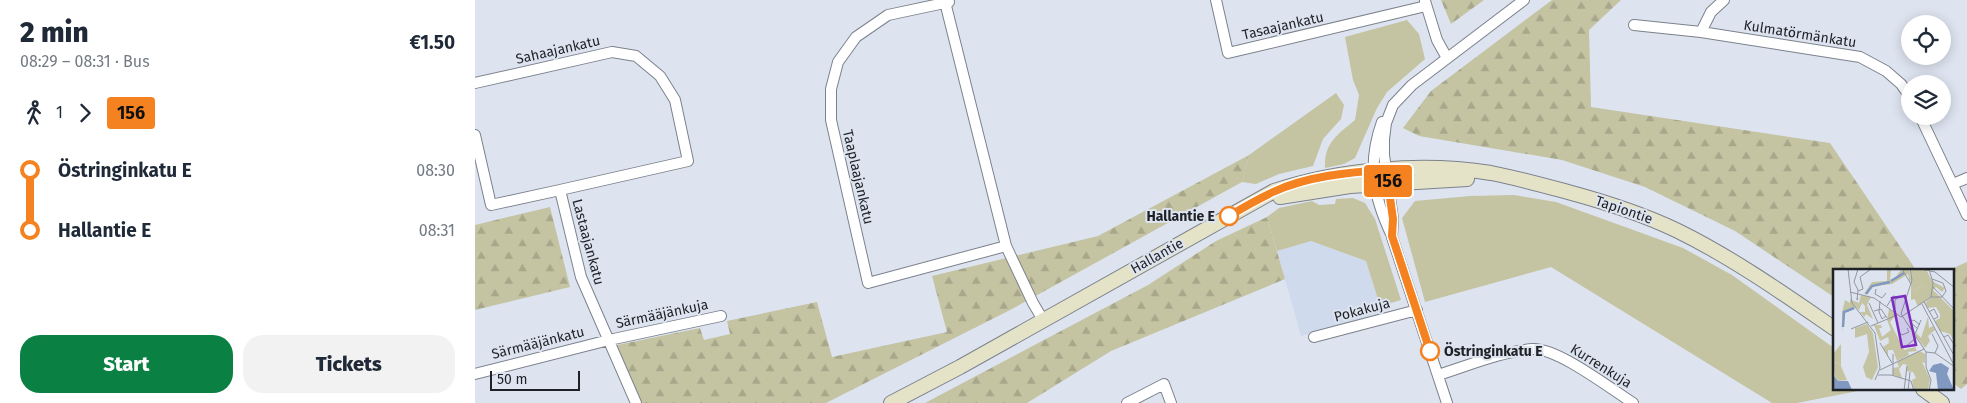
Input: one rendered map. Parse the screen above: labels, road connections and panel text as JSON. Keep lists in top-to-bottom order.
{
  "streets": {
    "street": [
      "Tasaajankatu",
      "Kulmatörmänkatu",
      "Sahaajankatu",
      "Taaplaajankatu",
      "Tapiontie",
      "Lastaajankatu",
      "Hallantie",
      "Pokakuja",
      "Särmääjänkuja",
      "Särmääjänkatu",
      "Kurrenkuja"
    ]
  },
  "crossings": [
    ["Sahaajankatu", "Lastaajankatu"],
    ["Taaplaajankatu", "Hallantie"],
    ["Tapiontie", "Hallantie"],
    ["Lastaajankatu", "Särmääjänkuja"],
    ["Lastaajankatu", "Särmääjänkatu"],
    ["Särmääjänkuja", "Särmääjänkatu"]
  ],
  "places": ["Hallantie E", "Östringinkatu E"],
  "lines": ["bus line 156"],
  "scale_bar": "50 m",
  "page": {
    "heading": ["2 min", "08:29 – 08:31 · Bus", "€1.50"],
    "on_map": "156",
    "legs": ["1", "156"],
    "list": [
      {
        "name": "Östringinkatu E",
        "value": "08:30"
      },
      {
        "name": "Hallantie E",
        "value": "08:31"
      }
    ],
    "buttons": ["Start", "Tickets"],
    "scale": "50 m"
  }
}
